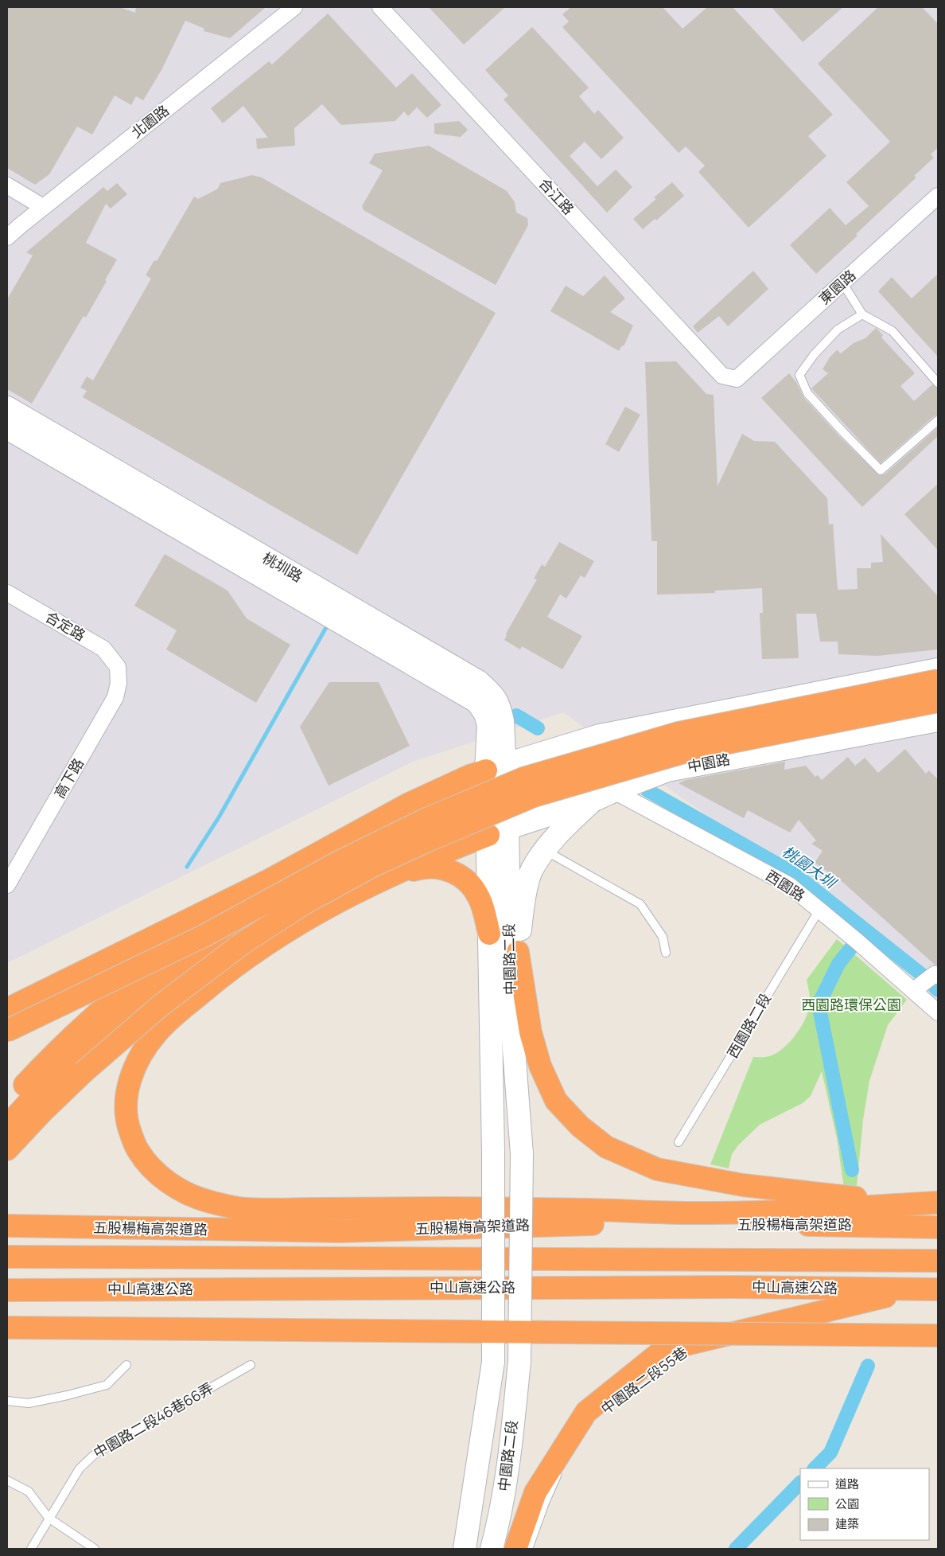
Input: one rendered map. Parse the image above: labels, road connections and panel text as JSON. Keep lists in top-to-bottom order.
{
  "streets": {
    "highway": ["五股楊梅高架道路", "中山高速公路"],
    "main road": ["桃圳路", "中園路", "中園路二段"],
    "street": [
      "北園路",
      "合江路",
      "東園路",
      "合定路",
      "高下路",
      "西園路"
    ],
    "lane": ["西園路二段", "中園路二段55巷", "中園路二段46巷66弄"]
  },
  "crossings": [
    ["合江路", "東園路"],
    ["桃圳路", "中園路二段"],
    ["合定路", "高下路"],
    ["中園路", "西園路"],
    ["中園路", "中園路二段"],
    ["西園路", "西園路二段"]
  ],
  "water": ["桃園大圳"],
  "parks": ["西園路環保公園"],
  "legend": ["道路", "公園", "建築"]
}
